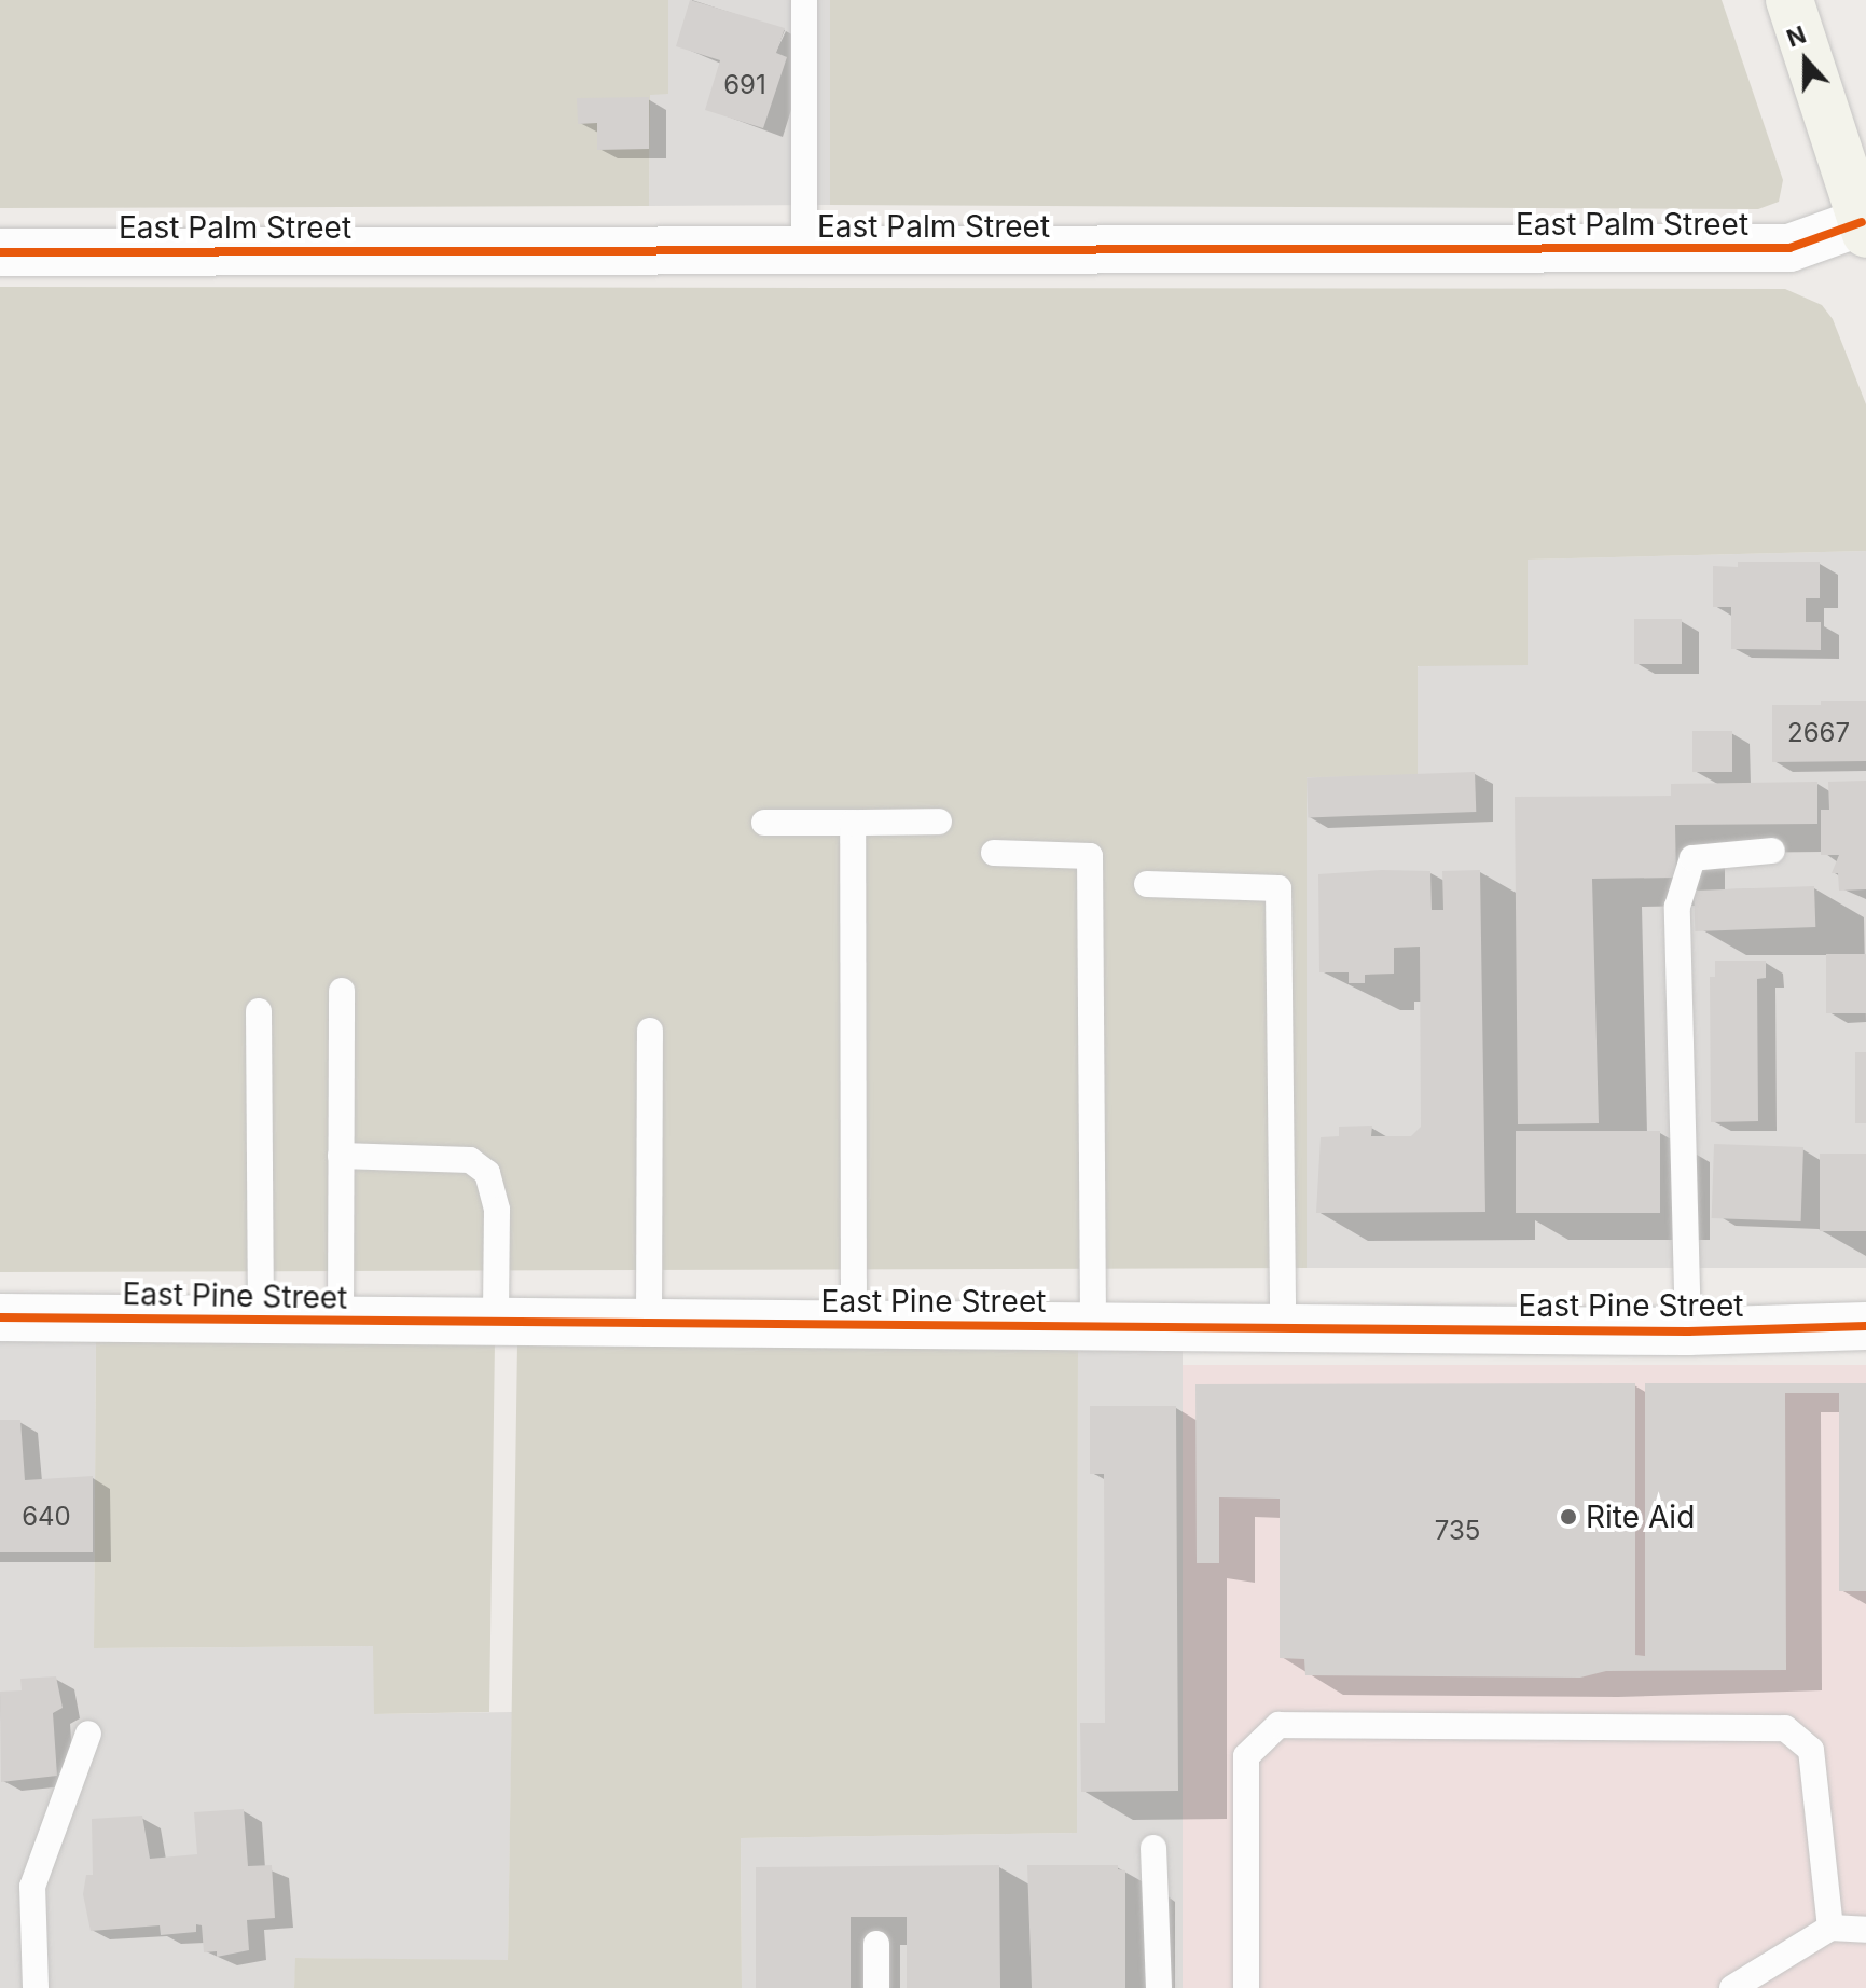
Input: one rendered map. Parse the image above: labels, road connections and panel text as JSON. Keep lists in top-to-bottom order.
{
  "streets": {
    "street": ["East Palm Street", "East Pine Street"]
  },
  "places": ["Rite Aid"],
  "house_numbers": [
    "691",
    "2667",
    "640",
    "735"
  ],
  "north": "top"
}
